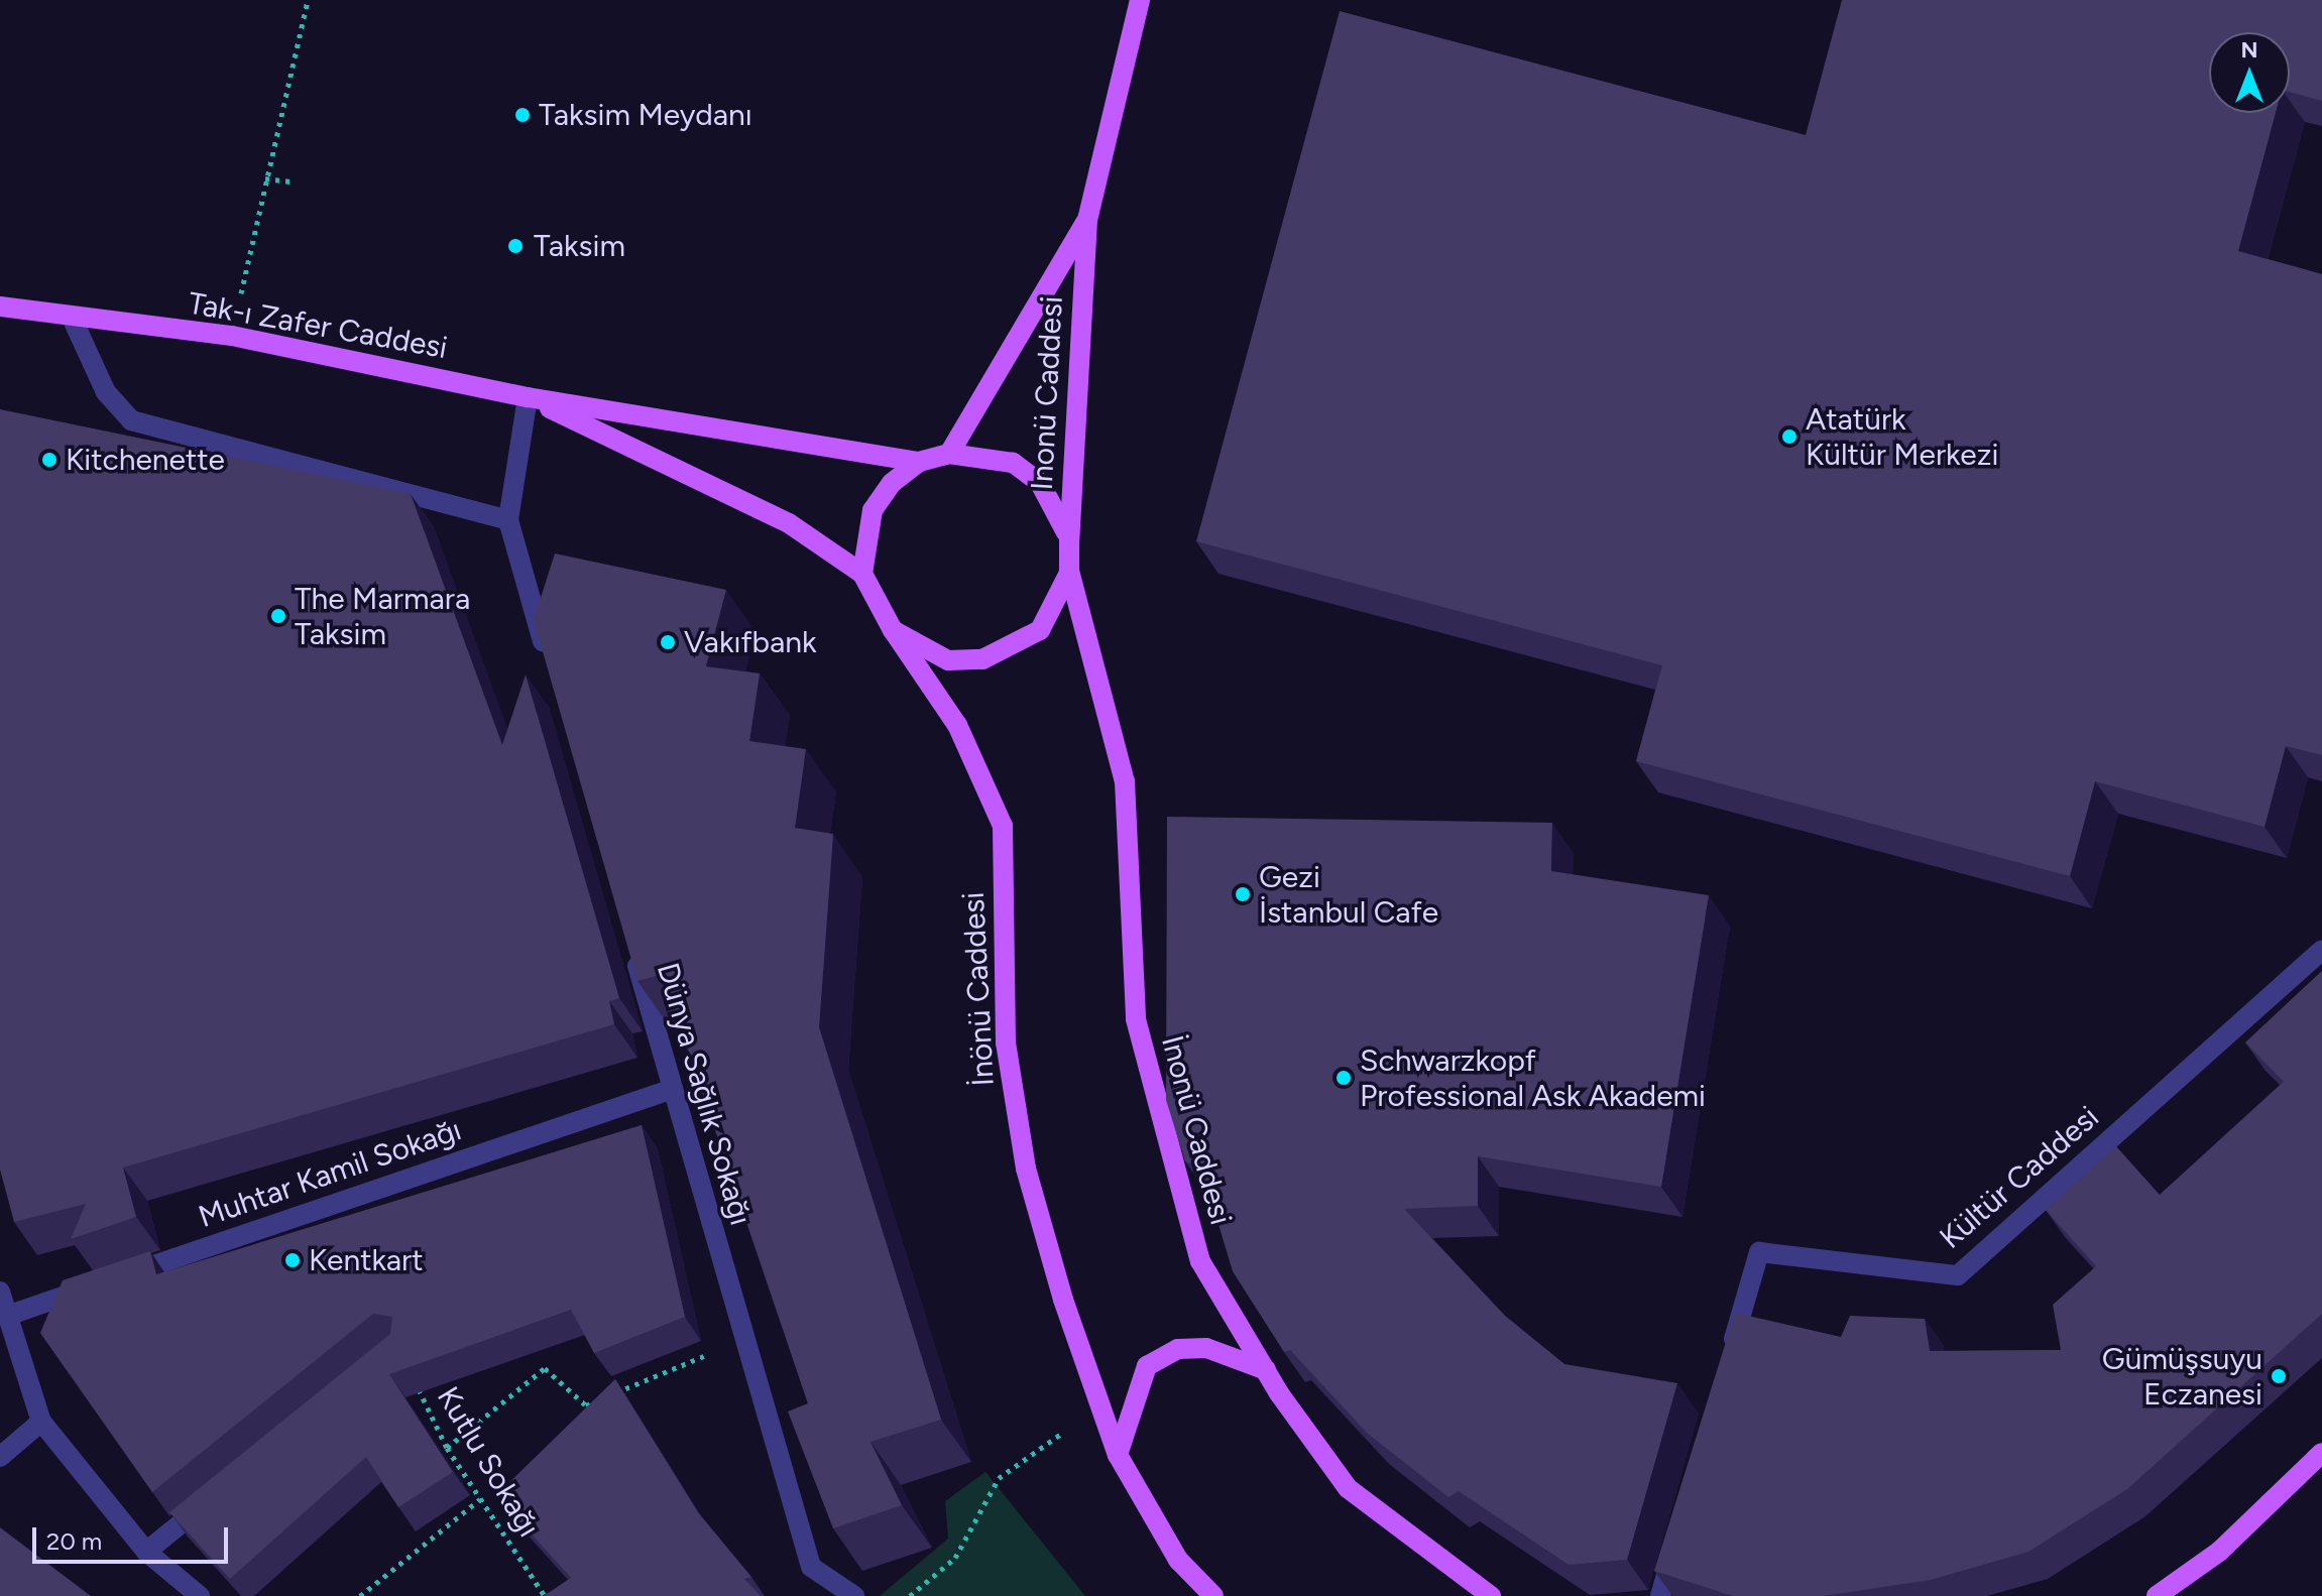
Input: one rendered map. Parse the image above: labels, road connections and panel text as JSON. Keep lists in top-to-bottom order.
{
  "streets": {
    "main road": [
      "Tak-ı Zafer Caddesi",
      "Inonü Caddesi",
      "İnönü Caddesi",
      "İnonü Caddesi"
    ],
    "street": ["Dünya Sağlık Sokağı", "Muhtar Kamil Sokağı", "Kültür Caddesi"],
    "path": ["Kutlu Sokağı"]
  },
  "crossings": [
    ["Inonü Caddesi", "İnönü Caddesi"],
    ["Inonü Caddesi", "İnonü Caddesi"],
    ["İnönü Caddesi", "İnonü Caddesi"],
    ["Dünya Sağlık Sokağı", "Muhtar Kamil Sokağı"]
  ],
  "places": [
    "Taksim Meydanı",
    "Taksim",
    "Atatürk Kültür Merkezi",
    "Kitchenette",
    "The Marmara Taksim",
    "Vakıfbank",
    "Gezi İstanbul Cafe",
    "Schwarzkopf Professional Ask Akademi",
    "Kentkart",
    "Gümüşsuyu Eczanesi"
  ],
  "scale_bar": "20 m",
  "north": "top"
}
